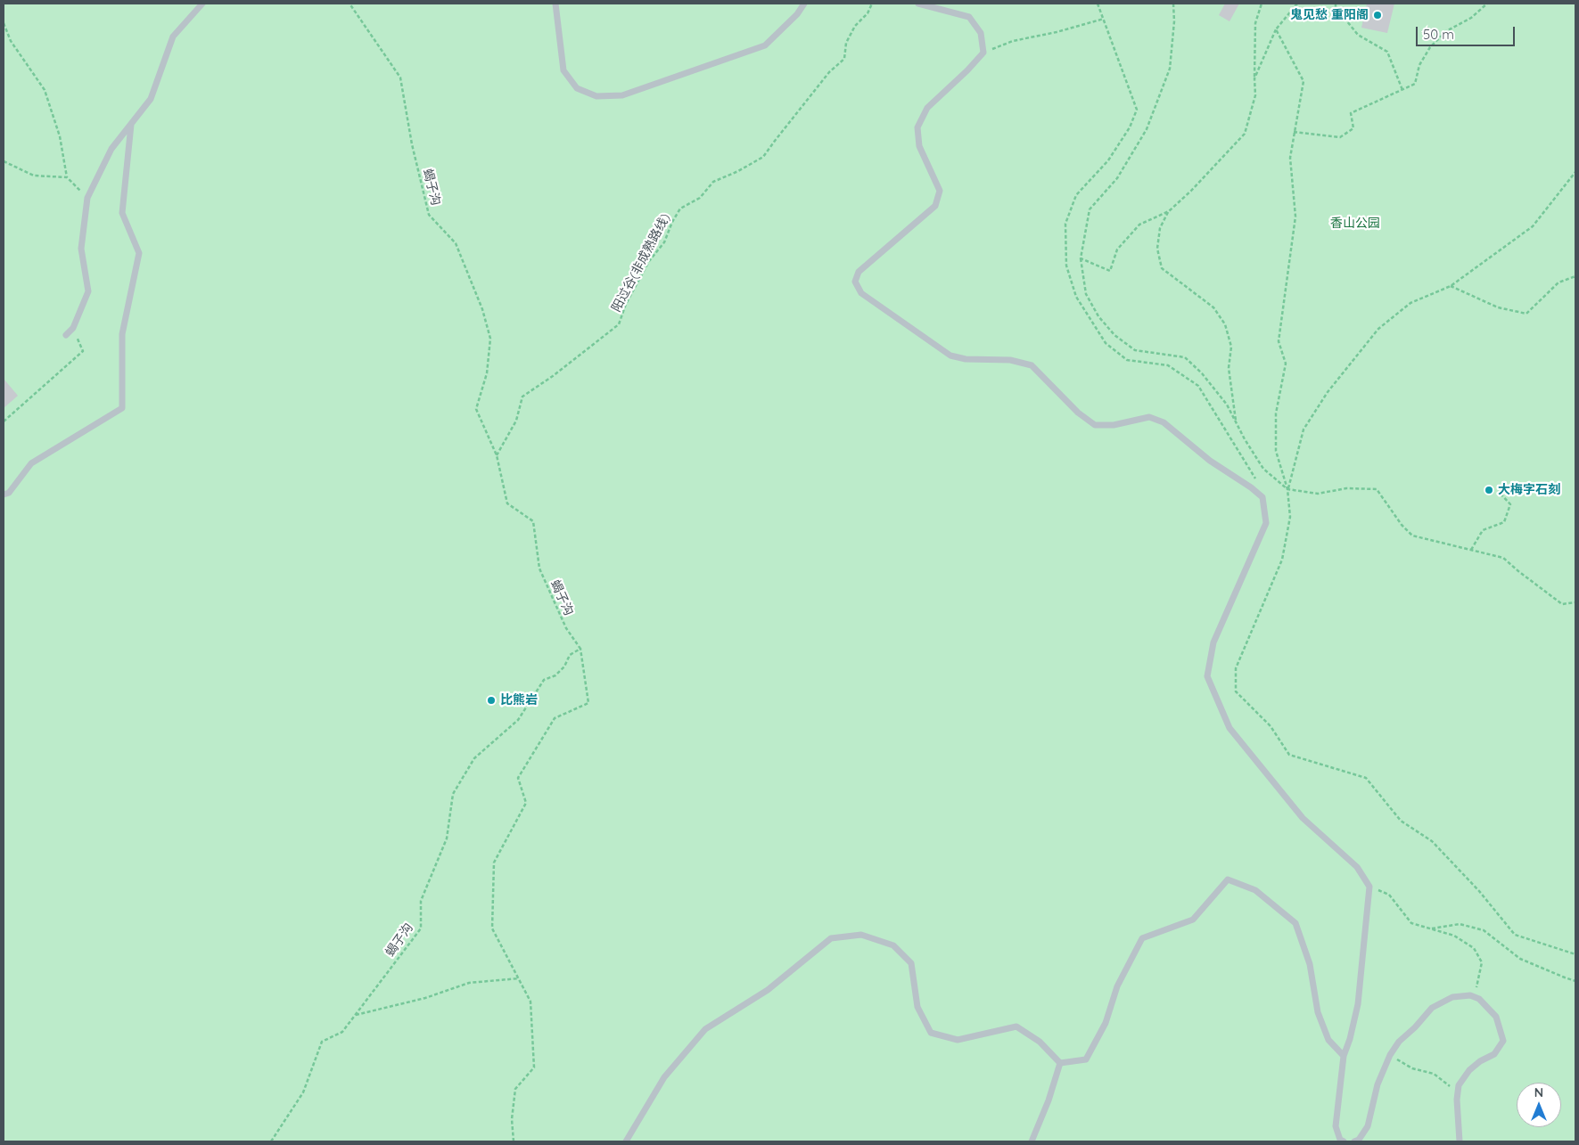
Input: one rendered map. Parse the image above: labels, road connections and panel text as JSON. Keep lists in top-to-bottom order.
{
  "streets": {
    "path": ["蝎子沟", "阳过谷(非成熟路线)"]
  },
  "crossings": [
    ["蝎子沟", "阳过谷(非成熟路线)"]
  ],
  "parks": ["香山公园"],
  "places": ["鬼见愁 重阳阁", "大梅字石刻", "比熊岩"],
  "scale_bar": "50 m",
  "north": "top"
}
